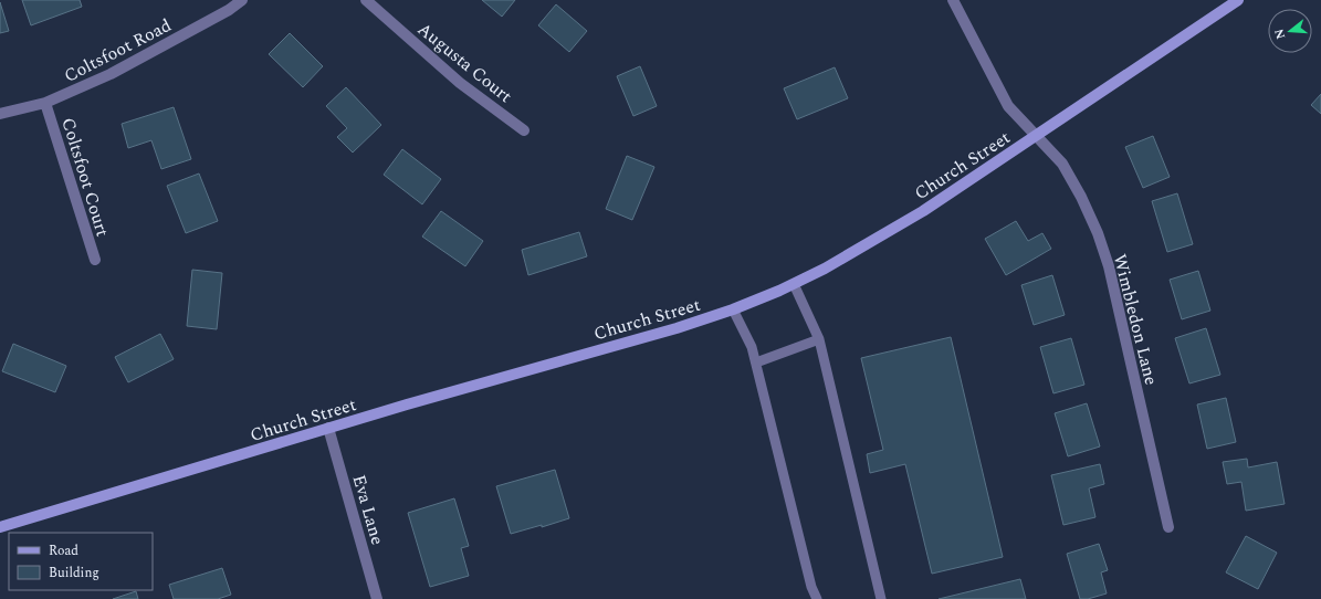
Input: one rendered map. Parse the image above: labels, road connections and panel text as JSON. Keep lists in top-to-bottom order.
{
  "streets": {
    "street": [
      "Coltsfoot Road",
      "Augusta Court",
      "Church Street",
      "Coltsfoot Court",
      "Wimbledon Lane",
      "Eva Lane"
    ]
  },
  "crossings": [
    ["Coltsfoot Road", "Coltsfoot Court"],
    ["Church Street", "Wimbledon Lane"],
    ["Church Street", "Eva Lane"]
  ],
  "legend": ["Road", "Building"],
  "north": "left"
}
